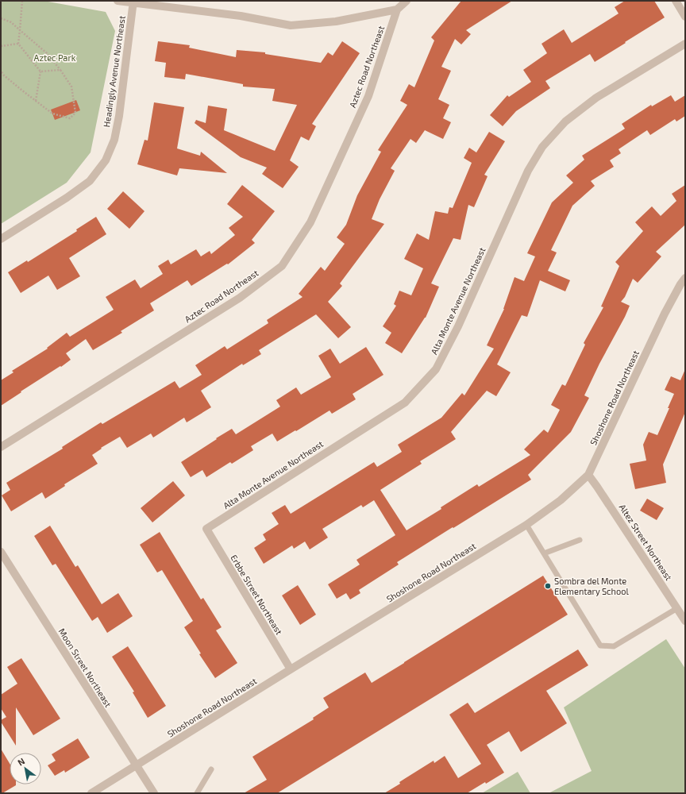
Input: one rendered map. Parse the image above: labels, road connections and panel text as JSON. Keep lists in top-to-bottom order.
{
  "streets": {
    "street": [
      "Aztec Road Northeast",
      "Headingly Avenue Northeast",
      "Alta Monte Avenue Northeast",
      "Shoshone Road Northeast",
      "Altez Street Northeast",
      "Erbbe Street Northeast",
      "Moon Street Northeast"
    ]
  },
  "crossings": [
    ["Alta Monte Avenue Northeast", "Erbbe Street Northeast"],
    ["Shoshone Road Northeast", "Altez Street Northeast"],
    ["Shoshone Road Northeast", "Erbbe Street Northeast"],
    ["Shoshone Road Northeast", "Moon Street Northeast"]
  ],
  "parks": ["Aztec Park"],
  "places": ["Sombra del Monte Elementary School"],
  "north": "top left"
}
